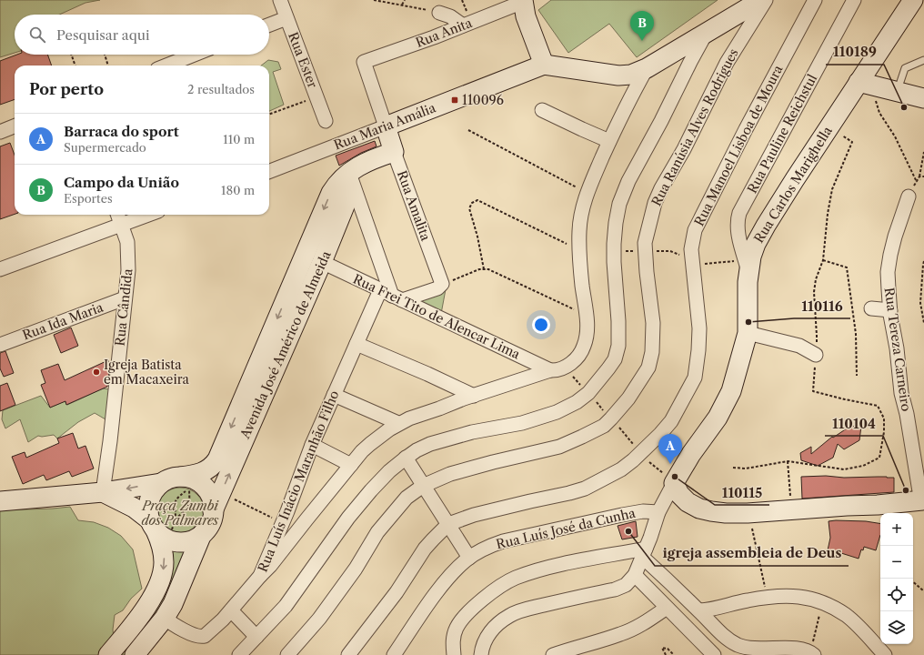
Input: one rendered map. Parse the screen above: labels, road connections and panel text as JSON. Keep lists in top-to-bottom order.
{
  "streets": {
    "street": [
      "Rua Anita",
      "Rua Ester",
      "Rua Maria Amália",
      "Rua Ranúsia Alves Rodrigues",
      "Rua Pauline Reichstul",
      "Rua Manoel Lisboa de Moura",
      "Rua Carlos Marighella",
      "Rua Amalita",
      "Rua Cândida",
      "Rua Frei Tito de Alencar Lima",
      "Rua Ida Maria",
      "Avenida José Américo de Almeida",
      "Rua Tereza Carneiro",
      "Rua Luís Inácio Maranhão Filho",
      "Rua Luís José da Cunha"
    ]
  },
  "crossings": [
    ["Rua Anita", "Rua Maria Amália"],
    ["Rua Anita", "Rua Amalita"],
    ["Rua Maria Amália", "Rua Amalita"],
    ["Rua Pauline Reichstul", "Rua Carlos Marighella"],
    ["Rua Amalita", "Avenida José Américo de Almeida"],
    ["Rua Cândida", "Rua Ida Maria"],
    ["Rua Frei Tito de Alencar Lima", "Avenida José Américo de Almeida"],
    ["Rua Frei Tito de Alencar Lima", "Rua Luís Inácio Maranhão Filho"]
  ],
  "parks": ["Praça Zumbi dos Palmares"],
  "places": {
    "transit": ["110096"],
    "other": [
      "110189",
      "110116",
      "Igreja Batista em Macaxeira",
      "110115",
      "110104",
      "igreja assembleia de Deus"
    ]
  },
  "page": {
    "pins": ["B", "A"],
    "search": "Pesquisar aqui",
    "heading": ["Por perto", "2 resultados"],
    "list": [
      {
        "mark": "A",
        "name": "Barraca do sport",
        "note": "Supermercado",
        "value": "110 m"
      },
      {
        "mark": "B",
        "name": "Campo da União",
        "note": "Esportes",
        "value": "180 m"
      }
    ],
    "map_buttons": ["+", "−"]
  }
}
